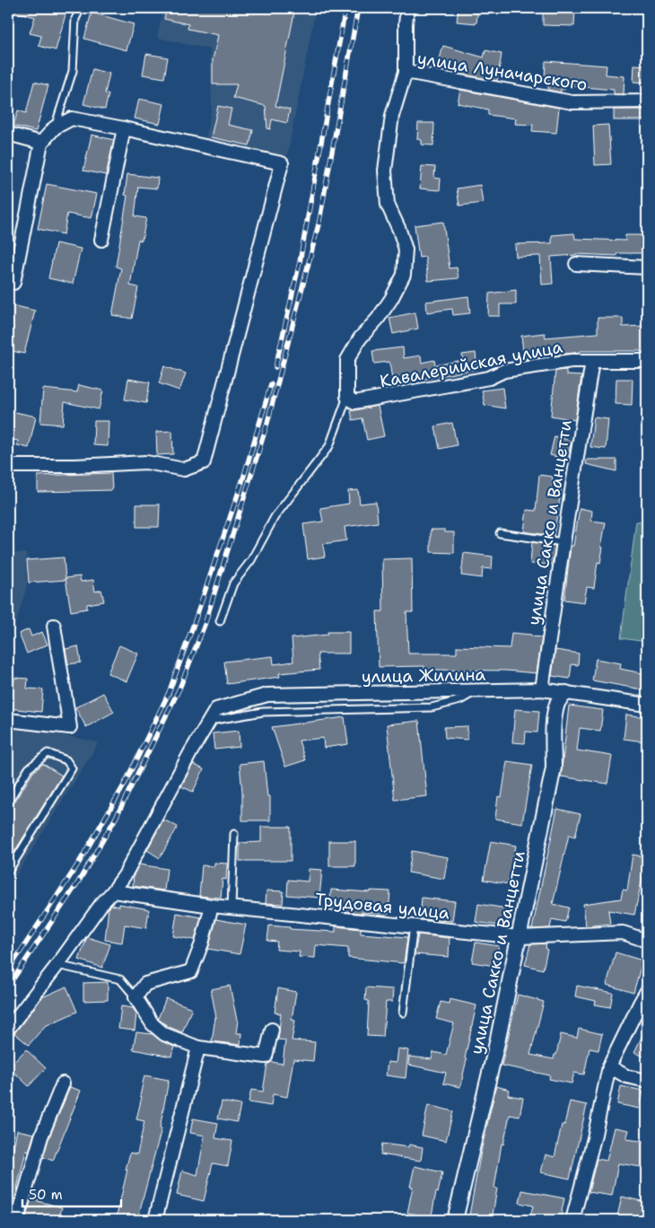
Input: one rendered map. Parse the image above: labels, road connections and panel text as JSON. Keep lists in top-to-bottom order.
{
  "streets": {
    "street": [
      "улица Луначарского",
      "Кавалерийская улица",
      "улица Сакко и Ванцетти",
      "улица Жилина",
      "Трудовая улица"
    ]
  },
  "crossings": [
    ["улица Луначарского", "Кавалерийская улица"],
    ["Кавалерийская улица", "улица Сакко и Ванцетти"],
    ["улица Сакко и Ванцетти", "улица Жилина"],
    ["улица Сакко и Ванцетти", "Трудовая улица"],
    ["улица Жилина", "Трудовая улица"]
  ],
  "scale_bar": "50 m"
}
